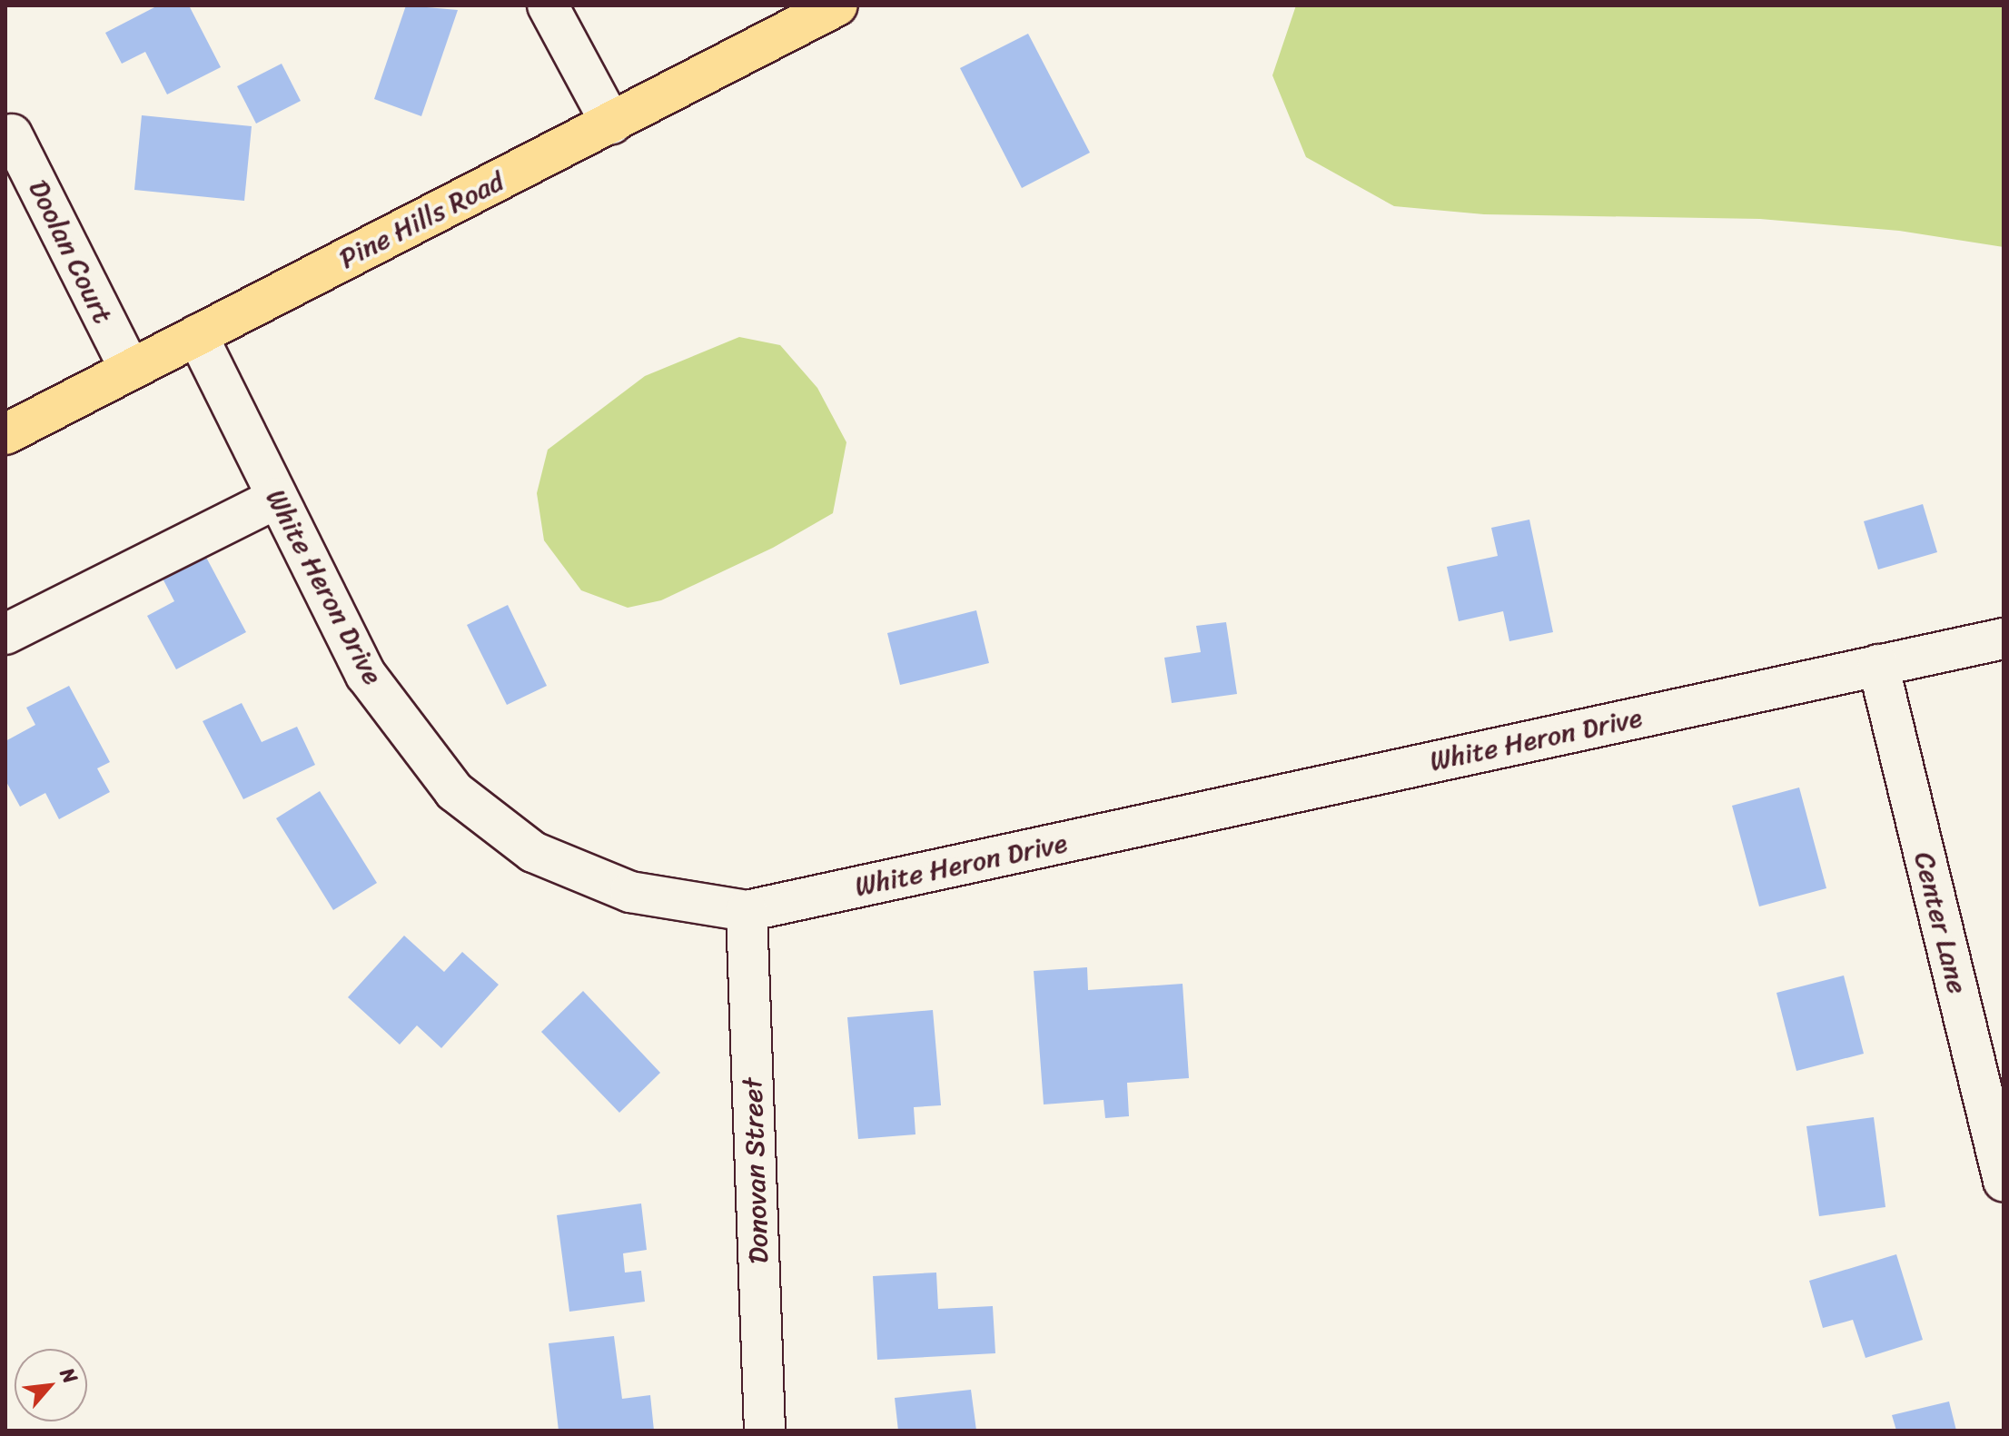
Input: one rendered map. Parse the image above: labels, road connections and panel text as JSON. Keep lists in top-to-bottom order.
{
  "streets": {
    "main road": ["Pine Hills Road"],
    "street": [
      "Doolan Court",
      "White Heron Drive",
      "Center Lane",
      "Donovan Street"
    ]
  },
  "crossings": [
    ["Pine Hills Road", "Doolan Court"],
    ["Pine Hills Road", "White Heron Drive"],
    ["White Heron Drive", "Center Lane"],
    ["White Heron Drive", "Donovan Street"]
  ],
  "north": "top right"
}
